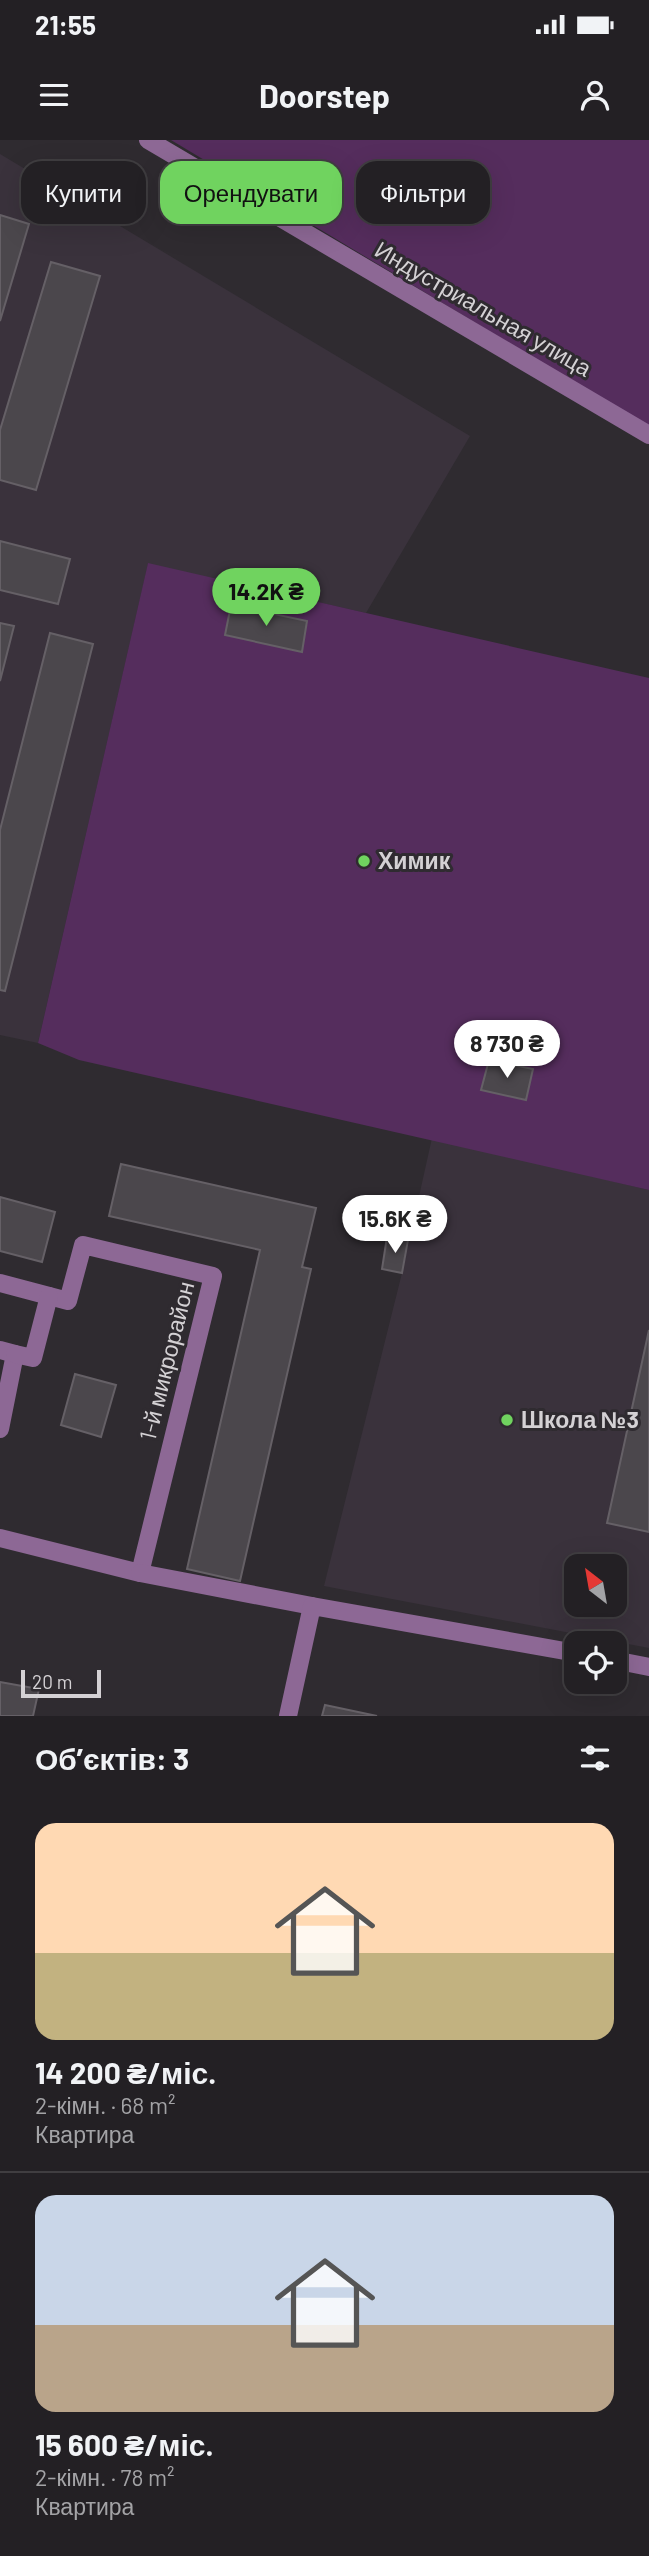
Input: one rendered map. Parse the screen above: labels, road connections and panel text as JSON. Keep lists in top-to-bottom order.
{
  "streets": {
    "street": ["Индустриальная улица", "1-й микрорайон"]
  },
  "places": ["Химик", "Школа №3"],
  "scale_bar": "20 m",
  "north": "top left",
  "page": {
    "status": "21:55",
    "header": "Doorstep",
    "chip": ["Купити", "Орендувати", "Фільтри"],
    "price": ["14.2K ₴", "8 730 ₴", "15.6K ₴"],
    "scale": "20 m",
    "heading": "Об’єктів: 3",
    "list": [
      {
        "name": "14 200 ₴/міс.",
        "note": "2-кімн. · 68 m² · Квартира"
      },
      {
        "name": "15 600 ₴/міс.",
        "note": "2-кімн. · 78 m² · Квартира"
      }
    ]
  }
}
